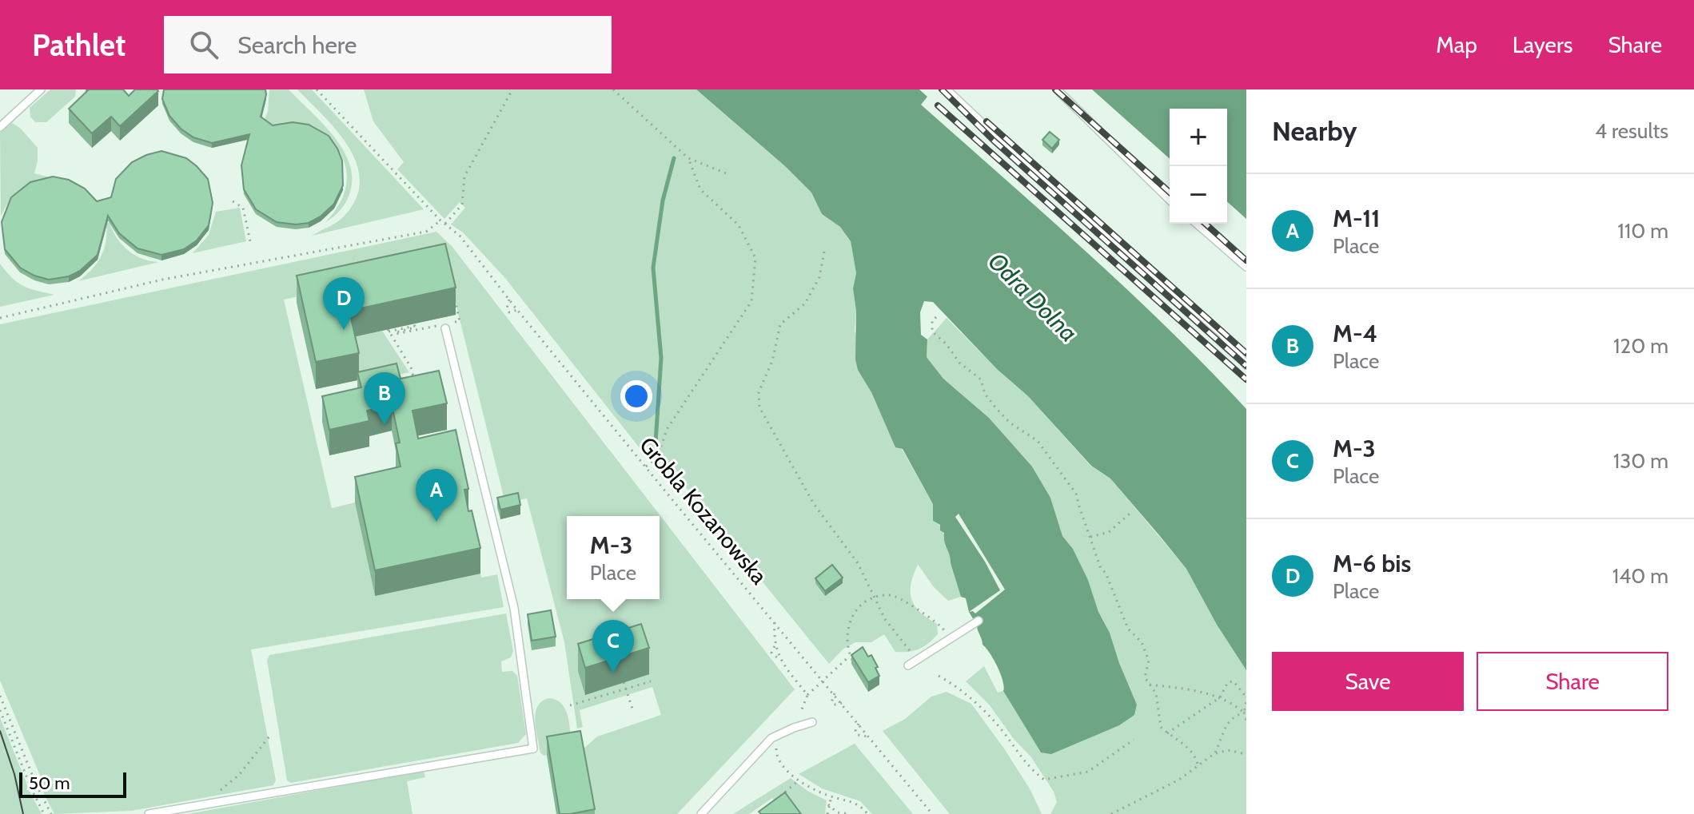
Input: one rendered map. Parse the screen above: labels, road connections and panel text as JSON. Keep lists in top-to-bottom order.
{
  "streets": {
    "path": ["Grobla Kozanowska"]
  },
  "water": ["Odra Dolna"],
  "scale_bar": "50 m",
  "page": {
    "header": "Pathlet",
    "search": "Search here",
    "nav": ["Map", "Layers", "Share"],
    "heading": ["Nearby", "4 results"],
    "map_buttons": ["+", "−"],
    "list": [
      {
        "mark": "A",
        "name": "M-11",
        "note": "Place",
        "value": "110 m"
      },
      {
        "mark": "B",
        "name": "M-4",
        "note": "Place",
        "value": "120 m"
      },
      {
        "mark": "C",
        "name": "M-3",
        "note": "Place",
        "value": "130 m"
      },
      {
        "mark": "D",
        "name": "M-6 bis",
        "note": "Place",
        "value": "140 m"
      }
    ],
    "pins": [
      "D",
      "B",
      "A",
      "C"
    ],
    "popup": ["M-3", "Place"],
    "buttons": ["Save", "Share"],
    "scale": "50 m"
  }
}
